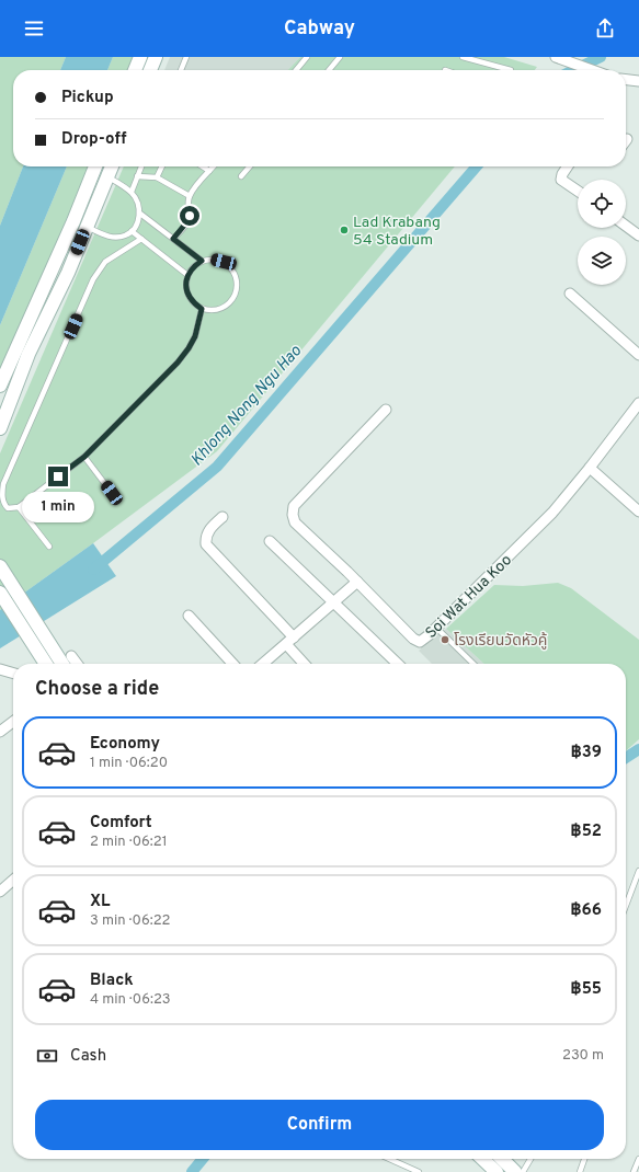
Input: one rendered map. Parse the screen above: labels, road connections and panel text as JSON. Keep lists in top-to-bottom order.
{
  "streets": {
    "street": ["Soi Wat Hua Koo"]
  },
  "water": ["Khlong Nong Ngu Hao"],
  "places": ["Lad Krabang 54 Stadium", "โรงเรียนวัดหัวคู้"],
  "page": {
    "header": "Cabway",
    "banner": ["Pickup", "Drop-off"],
    "bubble": "1 min",
    "heading": "Choose a ride",
    "list": [
      {
        "name": "Economy",
        "note": "1 min · 06:20",
        "value": "฿39"
      },
      {
        "name": "Comfort",
        "note": "2 min · 06:21",
        "value": "฿52"
      },
      {
        "name": "XL",
        "note": "3 min · 06:22",
        "value": "฿66"
      },
      {
        "name": "Black",
        "note": "4 min · 06:23",
        "value": "฿55"
      }
    ],
    "pay": ["Cash", "230 m"],
    "buttons": "Confirm"
  }
}
